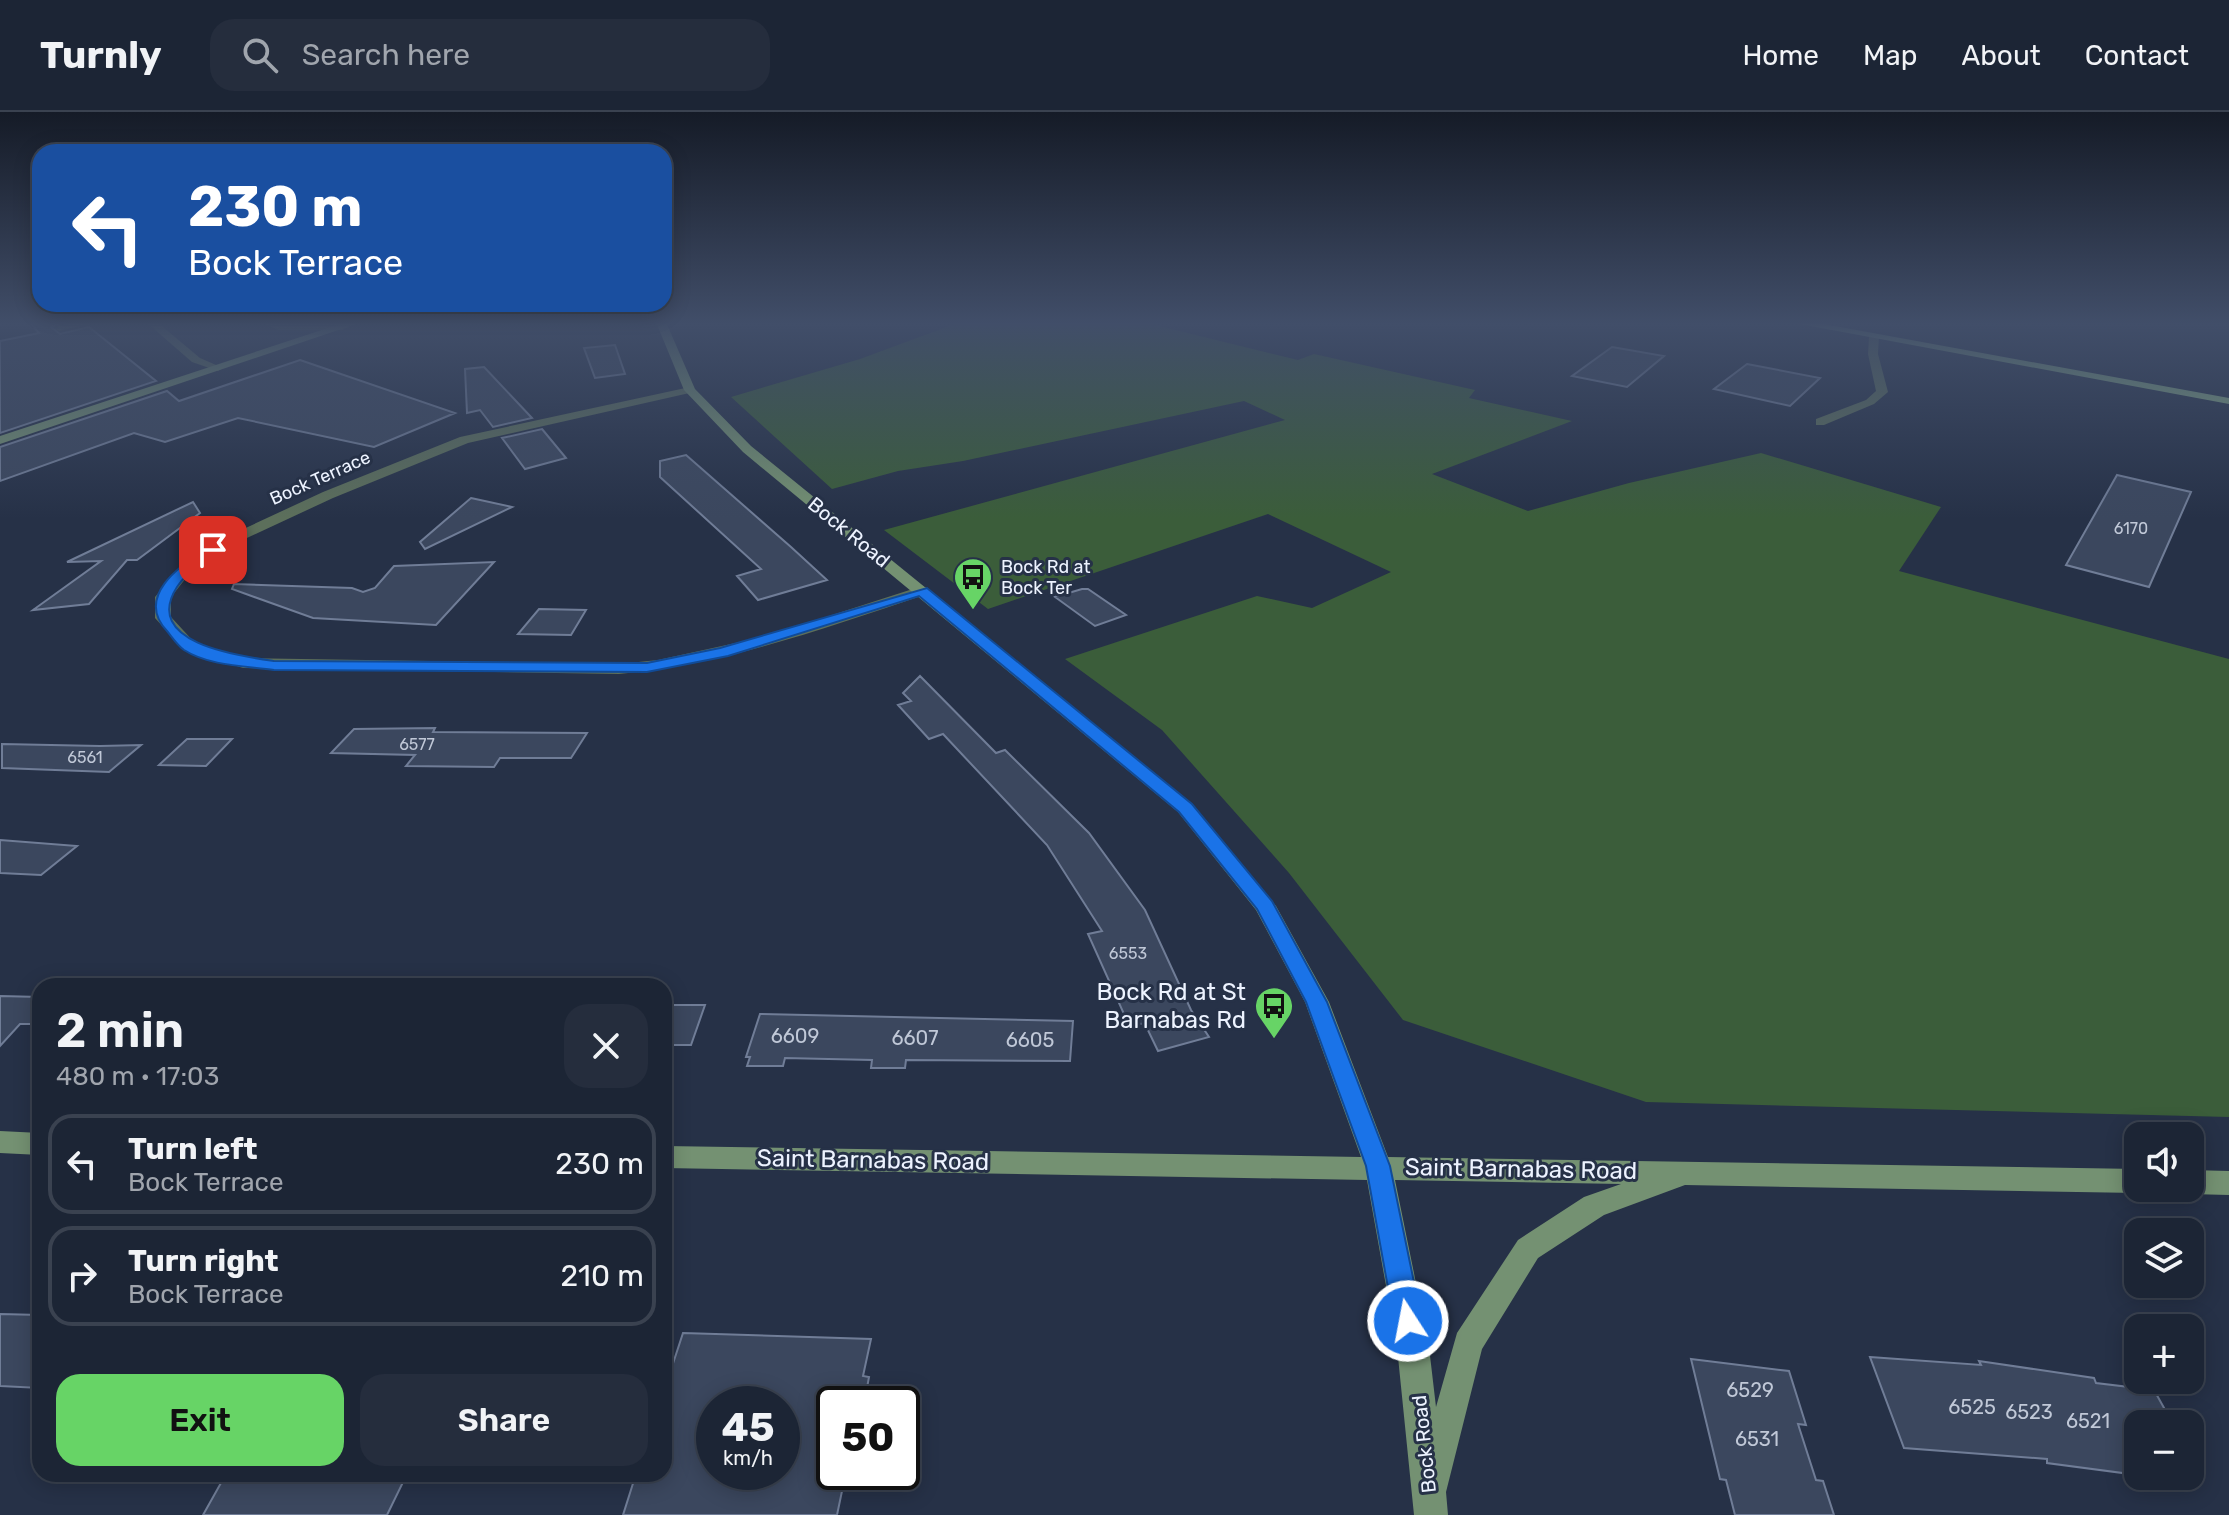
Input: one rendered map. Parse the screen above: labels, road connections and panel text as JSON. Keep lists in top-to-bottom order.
{
  "streets": {
    "main road": ["Bock Road", "Saint Barnabas Road"],
    "street": ["Bock Terrace"]
  },
  "crossings": [
    ["Bock Terrace", "Bock Road"],
    ["Bock Road", "Saint Barnabas Road"]
  ],
  "places": {
    "bus stop": ["Bock Rd at Bock Ter", "Bock Rd at St Barnabas Rd"]
  },
  "house_numbers": [
    "6170",
    "6577",
    "6561",
    "6553",
    "6609",
    "6607",
    "6605",
    "6529",
    "6525",
    "6523",
    "6521",
    "6531"
  ],
  "page": {
    "header": "Turnly",
    "search": "Search here",
    "nav": [
      "Home",
      "Map",
      "About",
      "Contact"
    ],
    "turn": ["230 m", "Bock Terrace"],
    "heading": ["2 min", "480 m · 17:03"],
    "list": [
      {
        "name": "Turn left",
        "note": "Bock Terrace",
        "value": "230 m"
      },
      {
        "name": "Turn right",
        "note": "Bock Terrace",
        "value": "210 m"
      }
    ],
    "map_buttons": ["+", "−"],
    "buttons": ["Exit", "Share"],
    "speed": "45 km/h",
    "limit": "50"
  }
}
